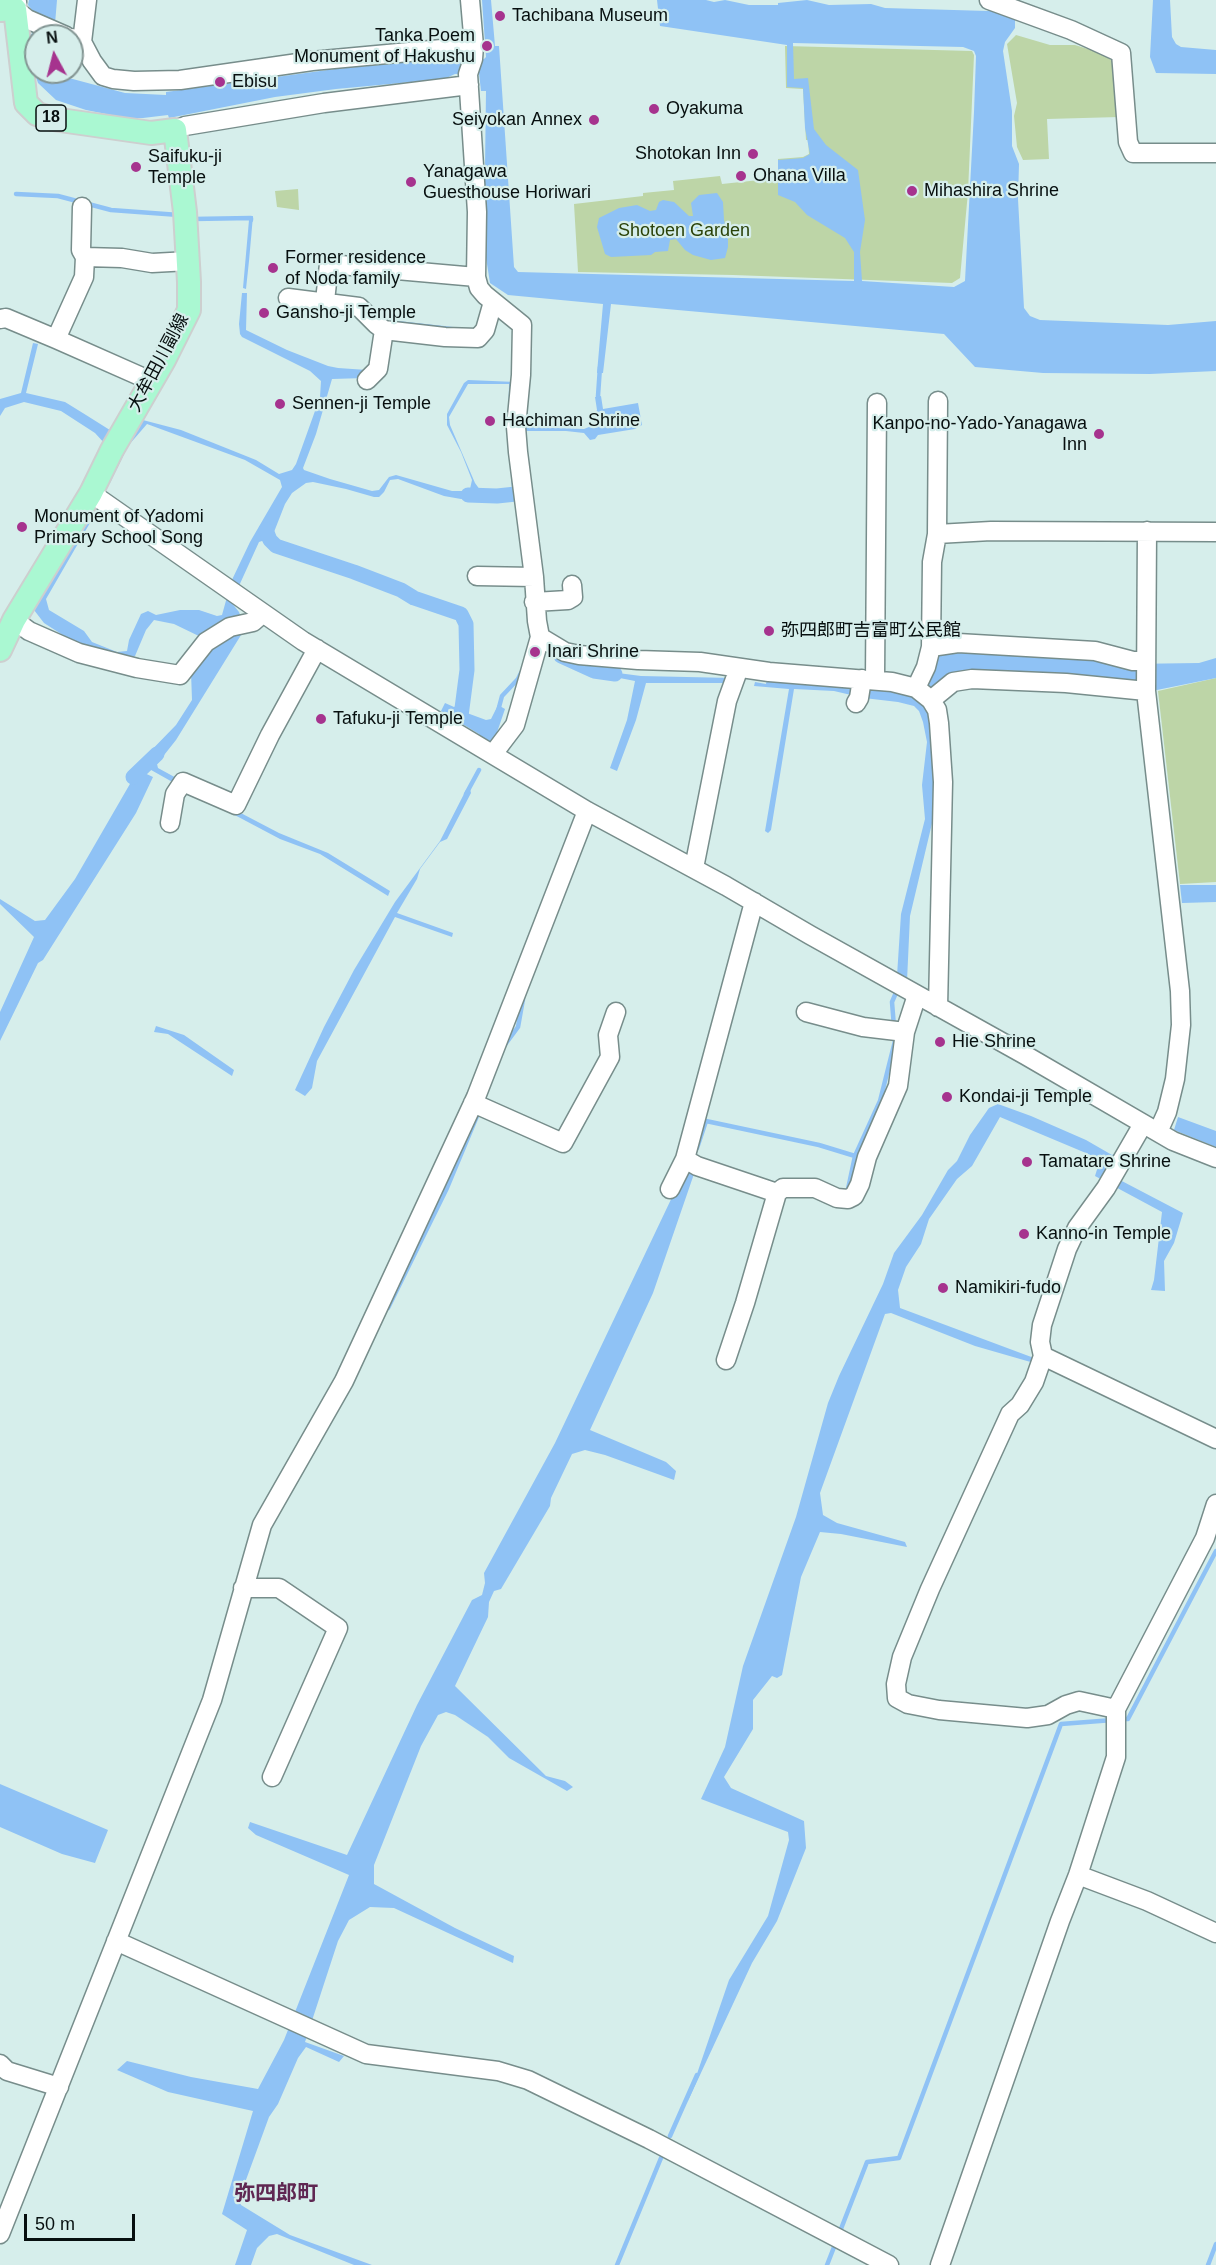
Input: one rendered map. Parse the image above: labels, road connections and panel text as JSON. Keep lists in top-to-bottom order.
{
  "streets": {
    "main road": ["18", "大牟田川副線"]
  },
  "crossings": [
    ["18", "大牟田川副線"]
  ],
  "districts": ["弥四郎町"],
  "parks": ["Shotoen Garden"],
  "places": [
    "Tachibana Museum",
    "Tanka Poem Monument of Hakushu",
    "Ebisu",
    "Oyakuma",
    "Seiyokan Annex",
    "Shotokan Inn",
    "Saifuku-ji Temple",
    "Ohana Villa",
    "Yanagawa Guesthouse Horiwari",
    "Mihashira Shrine",
    "Former residence of Noda family",
    "Gansho-ji Temple",
    "Sennen-ji Temple",
    "Hachiman Shrine",
    "Kanpo-no-Yado-Yanagawa Inn",
    "Monument of Yadomi Primary School Song",
    "弥四郎町吉富町公民館",
    "Inari Shrine",
    "Tafuku-ji Temple",
    "Hie Shrine",
    "Kondai-ji Temple",
    "Tamatare Shrine",
    "Kanno-in Temple",
    "Namikiri-fudo"
  ],
  "scale_bar": "50 m",
  "north": "top"
}
